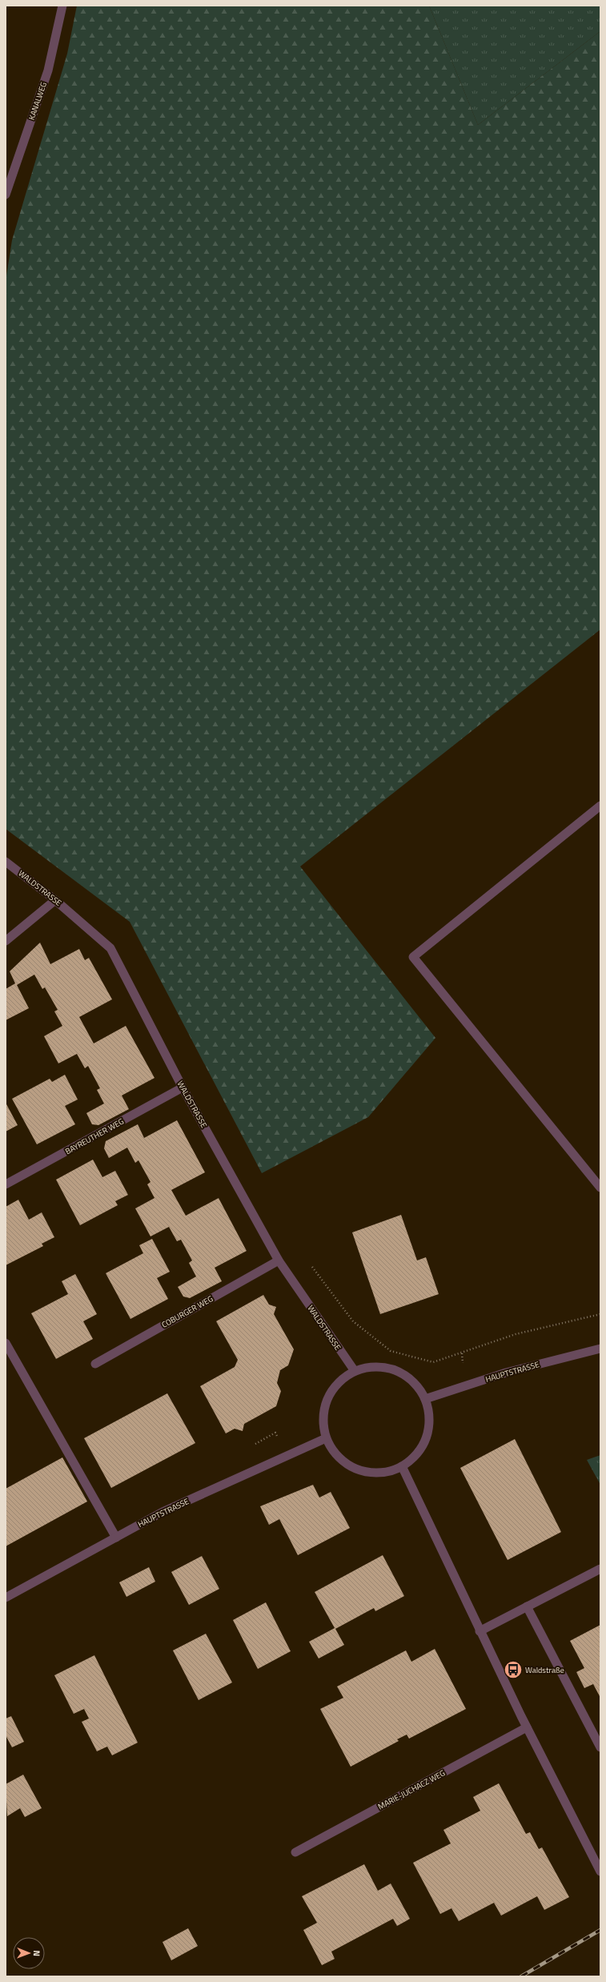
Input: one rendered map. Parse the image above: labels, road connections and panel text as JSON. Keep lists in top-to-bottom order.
{
  "streets": {
    "street": [
      "KANALWEG",
      "WALDSTRASSE",
      "BAYREUTHER WEG",
      "COBURGER WEG",
      "HAUPTSTRASSE",
      "MARIE-JUCHACZ WEG"
    ]
  },
  "crossings": [
    ["WALDSTRASSE", "BAYREUTHER WEG"],
    ["WALDSTRASSE", "COBURGER WEG"],
    ["WALDSTRASSE", "HAUPTSTRASSE"]
  ],
  "places": {
    "bus stop": ["Waldstraße"]
  },
  "north": "right"
}
